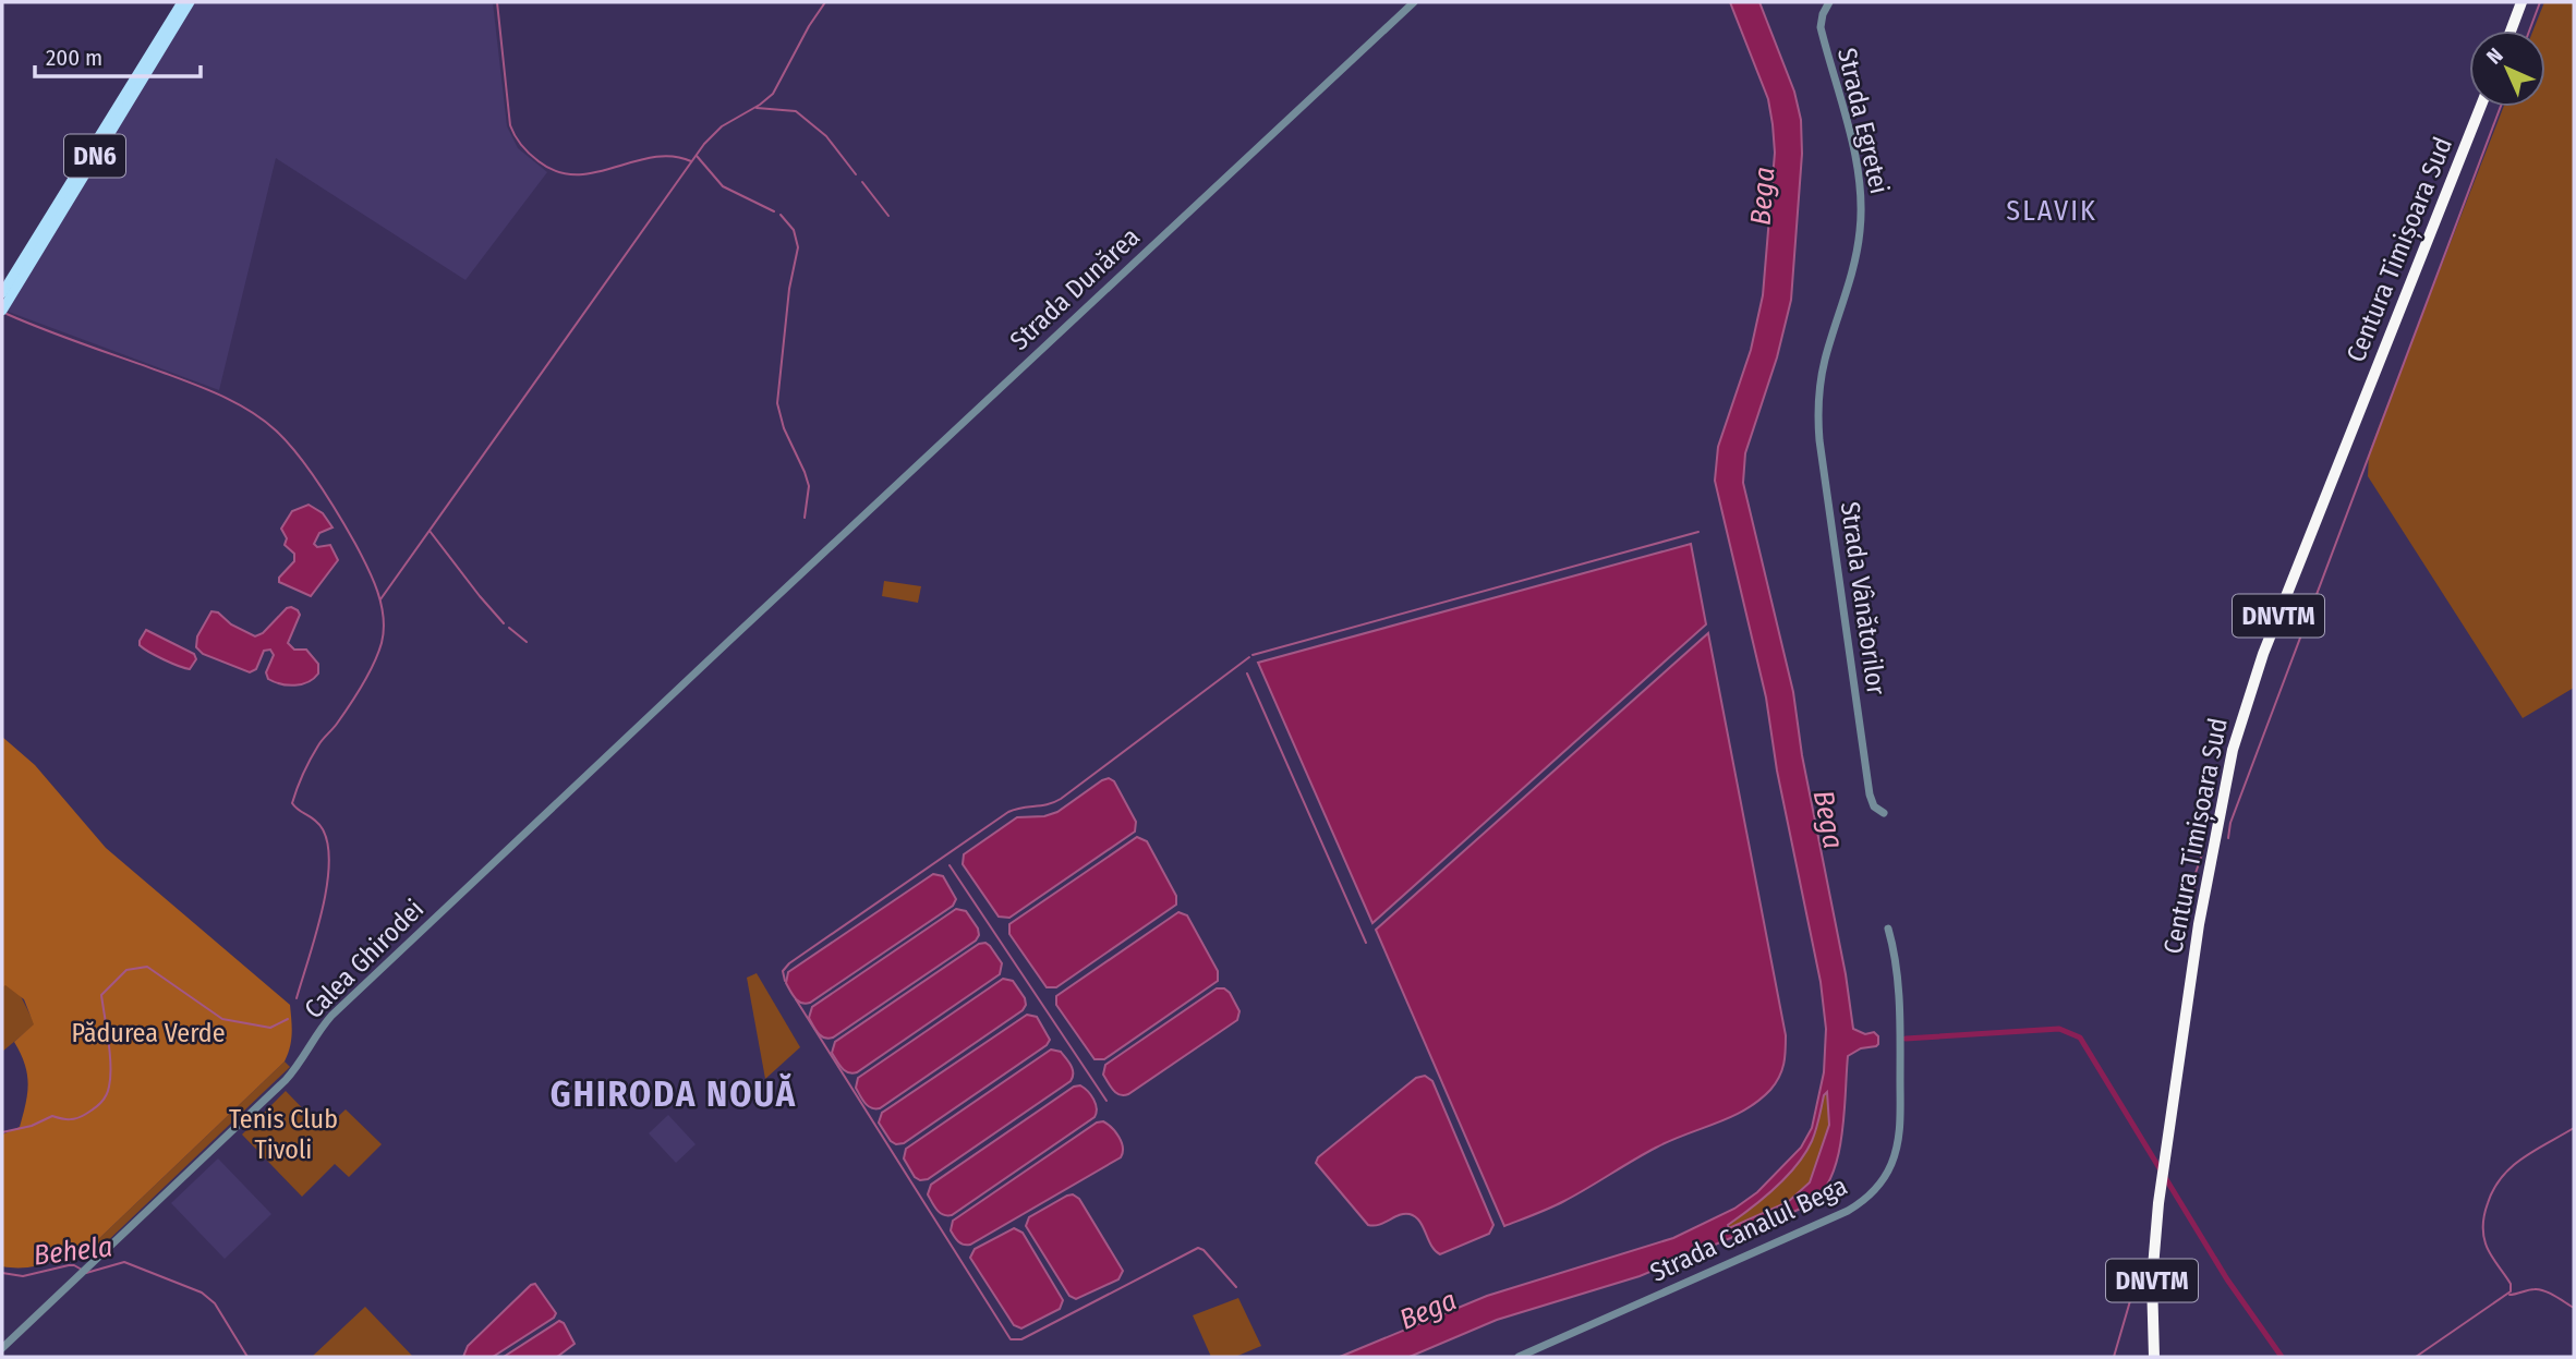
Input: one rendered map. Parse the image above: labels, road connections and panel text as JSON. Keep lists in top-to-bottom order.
{
  "streets": {
    "highway": ["Centura Timișoara Sud", "DNVTM"],
    "main road": ["DN6"],
    "street": [
      "Strada Egretei",
      "Strada Dunărea",
      "Strada Vânătorilor",
      "Calea Ghirodei",
      "Strada Canalul Bega"
    ]
  },
  "crossings": [
    ["Strada Egretei", "Strada Vânătorilor"],
    ["Strada Dunărea", "Calea Ghirodei"]
  ],
  "districts": ["SLAVIK", "GHIRODA NOUĂ"],
  "water": ["Bega", "Behela"],
  "parks": ["Pădurea Verde", "Tenis Club Tivoli"],
  "scale_bar": "200 m",
  "north": "top left"
}
